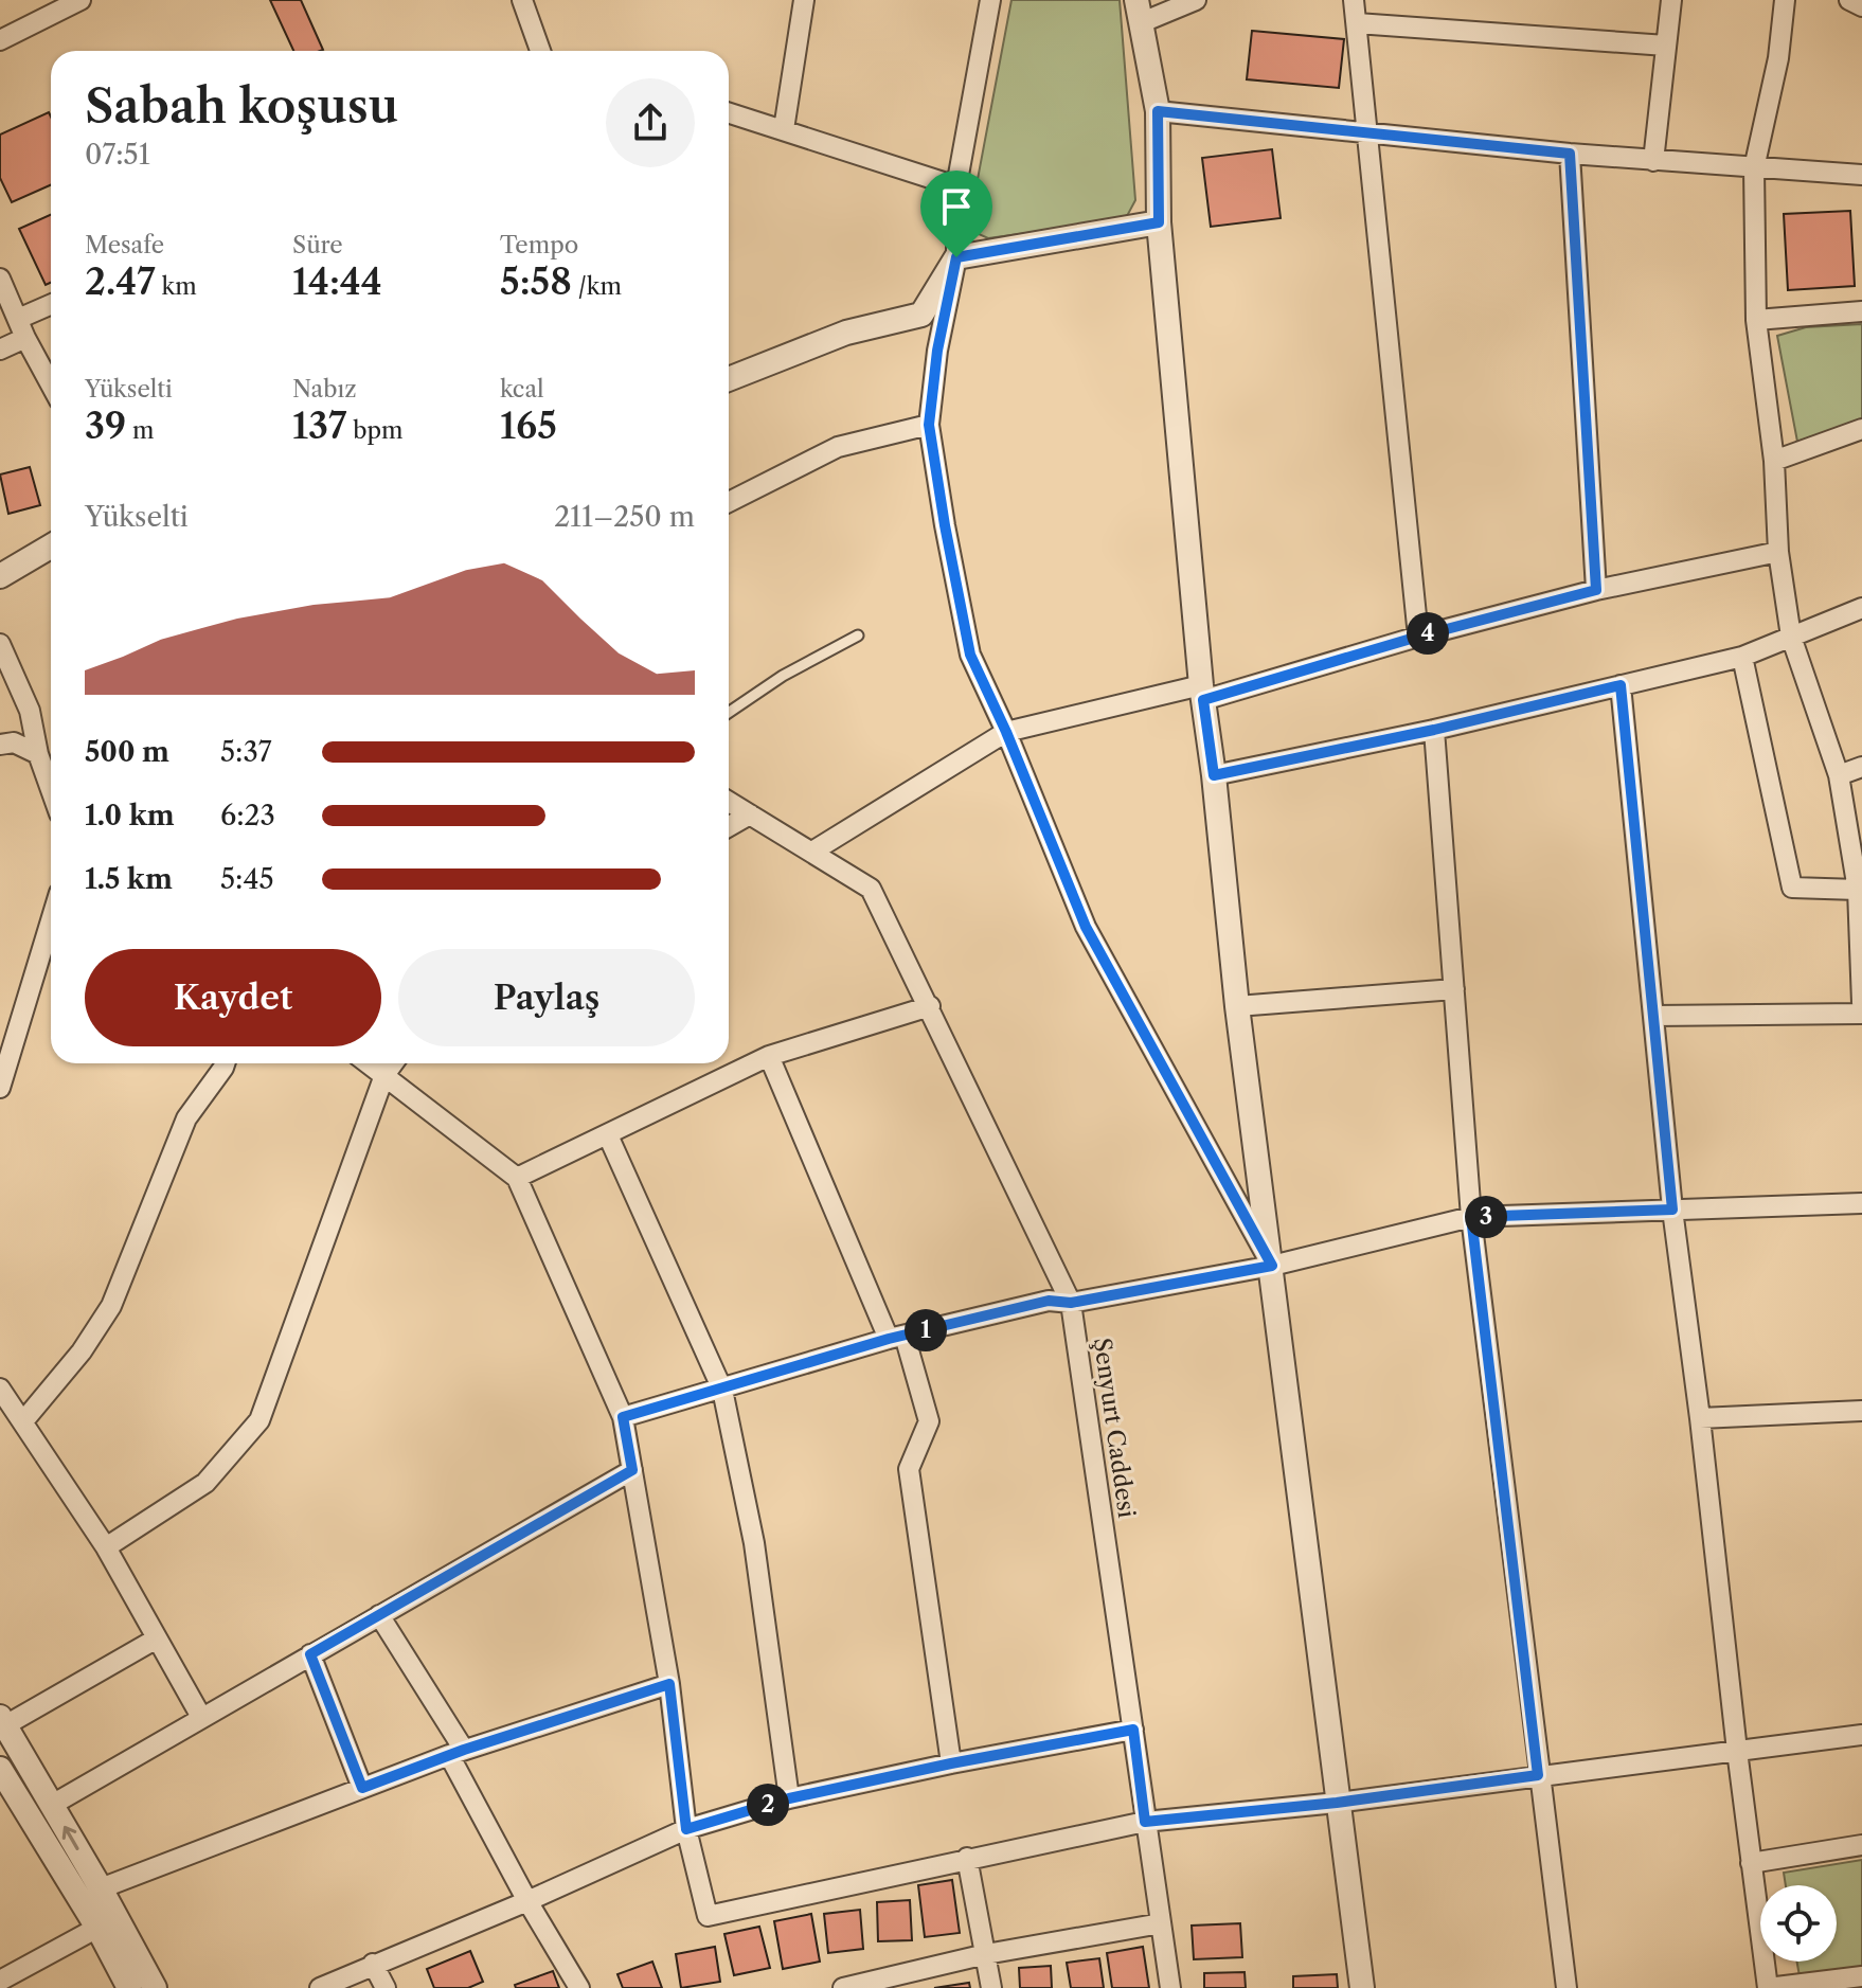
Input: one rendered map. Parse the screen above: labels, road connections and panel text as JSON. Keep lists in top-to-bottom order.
{
  "streets": {
    "street": ["Şenyurt Caddesi"]
  },
  "page": {
    "heading": ["Sabah koşusu", "07:51"],
    "stats": [
      ["Mesafe", "2.47 km"],
      ["Süre", "14:44"],
      ["Tempo", "5:58 /km"],
      ["Yükselti", "39 m"],
      ["Nabız", "137 bpm"],
      ["kcal", "165"]
    ],
    "chart": ["Yükselti", "211–250 m"],
    "pins": [
      "4",
      "3",
      "1",
      "2"
    ],
    "list": [
      {
        "name": "500 m",
        "note": "5:37"
      },
      {
        "name": "1.0 km",
        "note": "6:23"
      },
      {
        "name": "1.5 km",
        "note": "5:45"
      }
    ],
    "buttons": ["Kaydet", "Paylaş"]
  }
}
